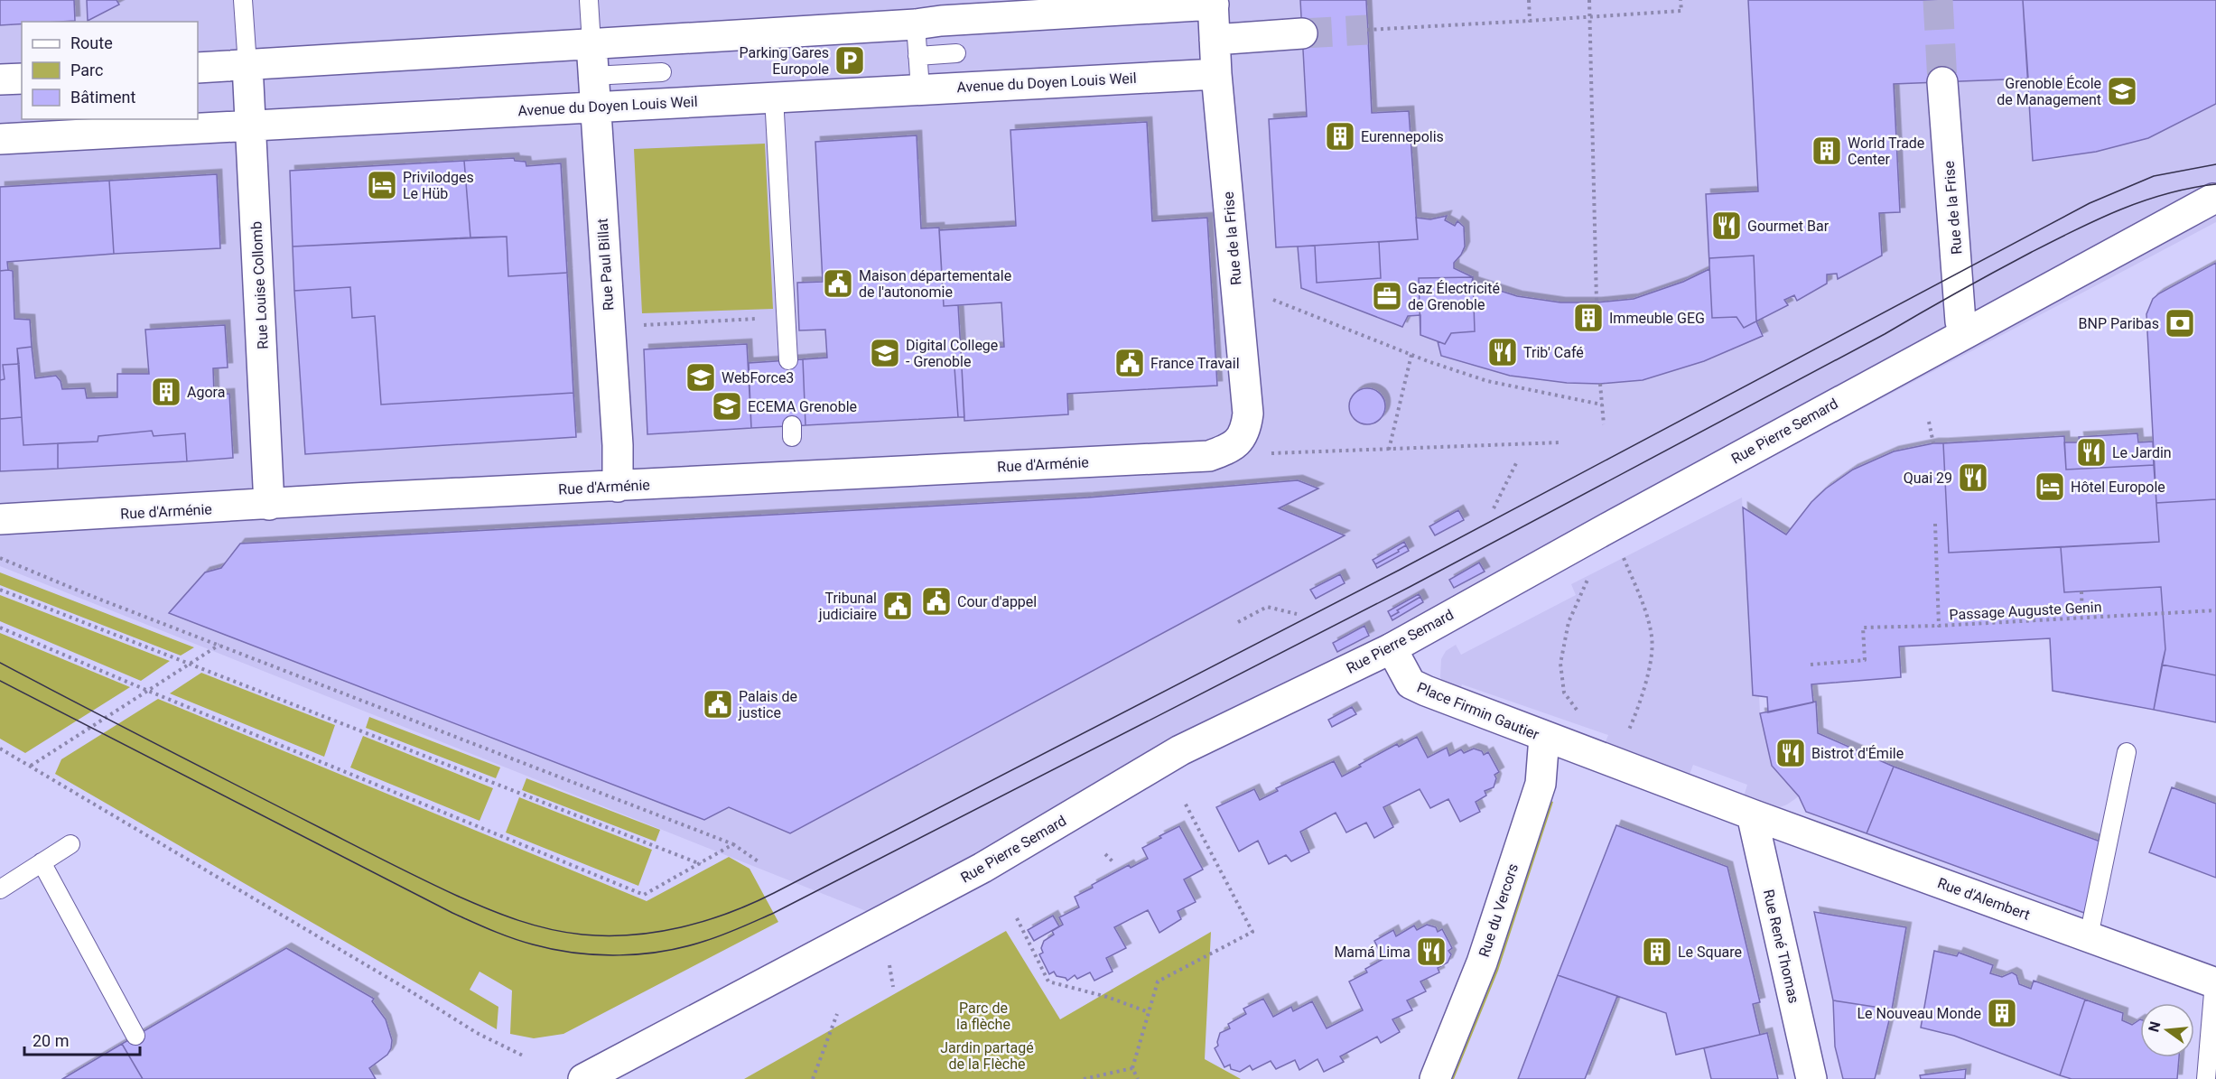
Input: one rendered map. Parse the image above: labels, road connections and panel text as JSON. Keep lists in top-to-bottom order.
{
  "streets": {
    "street": [
      "Avenue du Doyen Louis Weil",
      "Rue de la Frise",
      "Rue Paul Billat",
      "Rue Louise Collomb",
      "Rue Pierre Semard",
      "Rue d'Arménie",
      "Place Firmin Gautier",
      "Rue d'Alembert",
      "Rue du Vercors",
      "Rue René Thomas"
    ],
    "path": ["Passage Auguste Genin"]
  },
  "crossings": [
    ["Avenue du Doyen Louis Weil", "Rue de la Frise"],
    ["Avenue du Doyen Louis Weil", "Rue Paul Billat"],
    ["Avenue du Doyen Louis Weil", "Rue Louise Collomb"],
    ["Rue de la Frise", "Rue Pierre Semard"],
    ["Rue de la Frise", "Rue d'Arménie"],
    ["Rue Paul Billat", "Rue d'Arménie"],
    ["Rue Louise Collomb", "Rue d'Arménie"],
    ["Rue Pierre Semard", "Place Firmin Gautier"],
    ["Place Firmin Gautier", "Rue d'Alembert"],
    ["Place Firmin Gautier", "Rue du Vercors"],
    ["Place Firmin Gautier", "Rue René Thomas"],
    ["Rue d'Alembert", "Rue René Thomas"]
  ],
  "parks": ["Parc de la flèche", "Jardin partagé de la Flèche"],
  "places": {
    "parking": ["Parking Gares Europole"],
    "school or university": [
      "Grenoble École de Management",
      "Digital College - Grenoble",
      "WebForce3",
      "ECEMA Grenoble"
    ],
    "building": [
      "Eurennepolis",
      "World Trade Center",
      "Immeuble GEG",
      "Agora",
      "Le Square",
      "Le Nouveau Monde"
    ],
    "hotel": ["Privilodges Le Hüb", "Hôtel Europole"],
    "restaurant": [
      "Gourmet Bar",
      "Trib' Café",
      "Le Jardin",
      "Quai 29",
      "Bistrot d'Émile",
      "Mamá Lima"
    ],
    "public building": [
      "Maison départementale de l'autonomie",
      "France Travail",
      "Cour d'appel",
      "Tribunal judiciaire",
      "Palais de justice"
    ],
    "office": ["Gaz Électricité de Grenoble"],
    "bank": ["BNP Paribas"]
  },
  "legend": ["Route", "Parc", "Bâtiment"],
  "scale_bar": "20 m",
  "north": "left"
}
